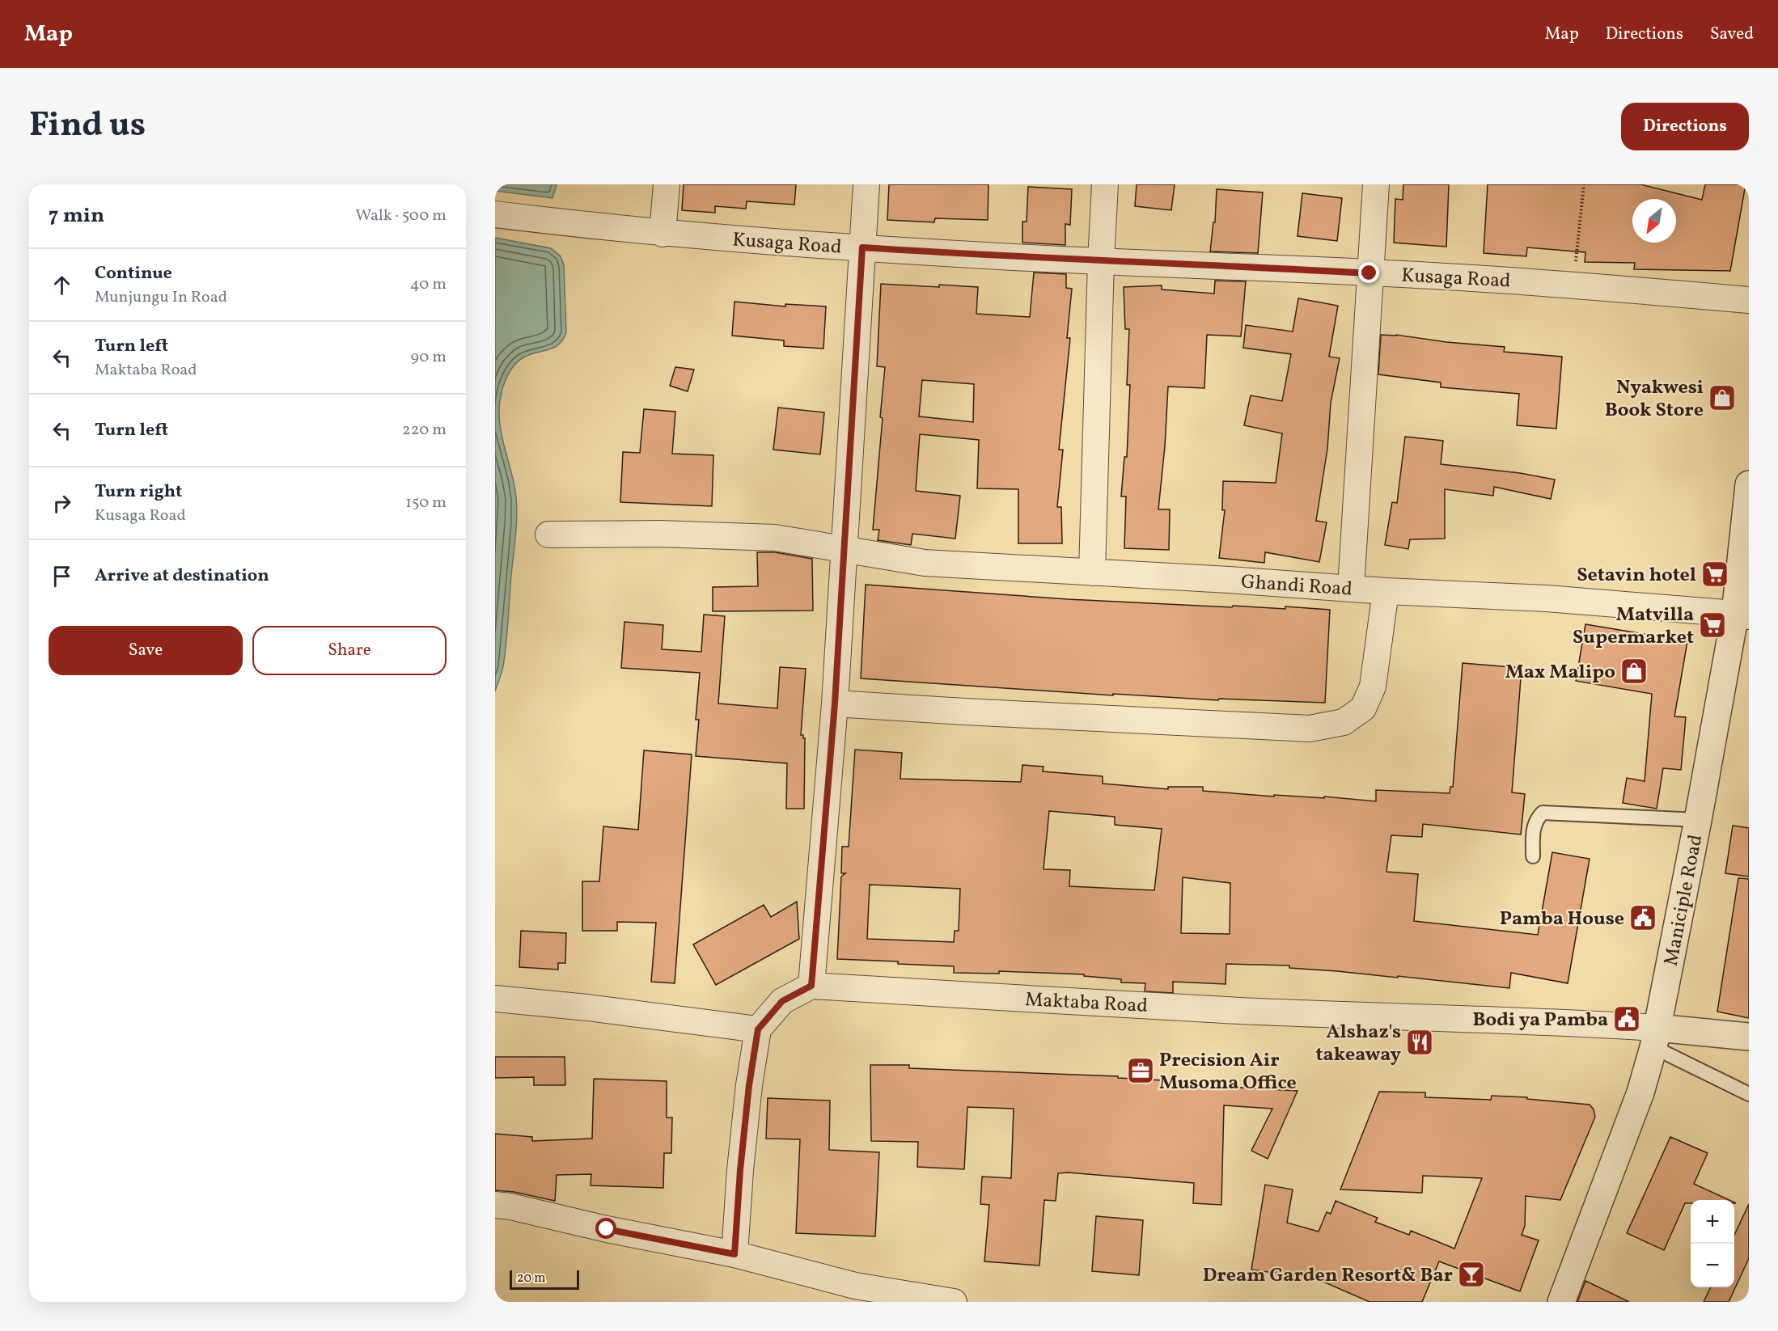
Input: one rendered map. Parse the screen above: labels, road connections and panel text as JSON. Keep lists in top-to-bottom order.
{
  "streets": {
    "street": [
      "Kusaga Road",
      "Ghandi Road",
      "Maniciple Road",
      "Maktaba Road"
    ]
  },
  "crossings": [
    ["Ghandi Road", "Maniciple Road"],
    ["Maniciple Road", "Maktaba Road"]
  ],
  "places": {
    "shop": ["Nyakwesi Book Store", "Max Malipo"],
    "supermarket": ["Setavin hotel", "Matvilla Supermarket"],
    "public building": ["Pamba House", "Bodi ya Pamba"],
    "restaurant": ["Alshaz's takeaway"],
    "office": ["Precision Air Musoma Office"],
    "bar": ["Dream Garden Resort& Bar"]
  },
  "scale_bar": "20 m",
  "north": "bottom left",
  "page": {
    "header": "Map",
    "nav": ["Map", "Directions", "Saved"],
    "title": "Find us",
    "buttons": [
      "Directions",
      ["Save", "Share"]
    ],
    "heading": ["7 min", "Walk · 500 m"],
    "list": [
      ["Continue", "Munjungu In Road", "40 m"],
      ["Turn left", "Maktaba Road", "90 m"],
      ["Turn left", "220 m"],
      ["Turn right", "Kusaga Road", "150 m"],
      "Arrive at destination"
    ],
    "map_buttons": ["+", "−"],
    "scale": "20 m"
  }
}
